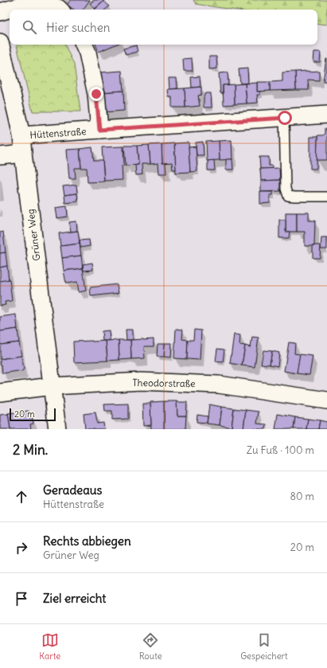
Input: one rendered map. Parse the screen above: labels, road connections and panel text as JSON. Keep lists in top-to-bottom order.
{
  "streets": {
    "street": ["Hüttenstraße", "Grüner Weg", "Theodorstraße"]
  },
  "crossings": [
    ["Hüttenstraße", "Grüner Weg"],
    ["Grüner Weg", "Theodorstraße"]
  ],
  "scale_bar": "20 m",
  "page": {
    "search": "Hier suchen",
    "scale": "20 m",
    "heading": ["2 Min.", "Zu Fuß · 100 m"],
    "list": [
      ["Geradeaus", "Hüttenstraße", "80 m"],
      ["Rechts abbiegen", "Grüner Weg", "20 m"],
      "Ziel erreicht"
    ],
    "nav": ["Karte", "Route", "Gespeichert"]
  }
}
